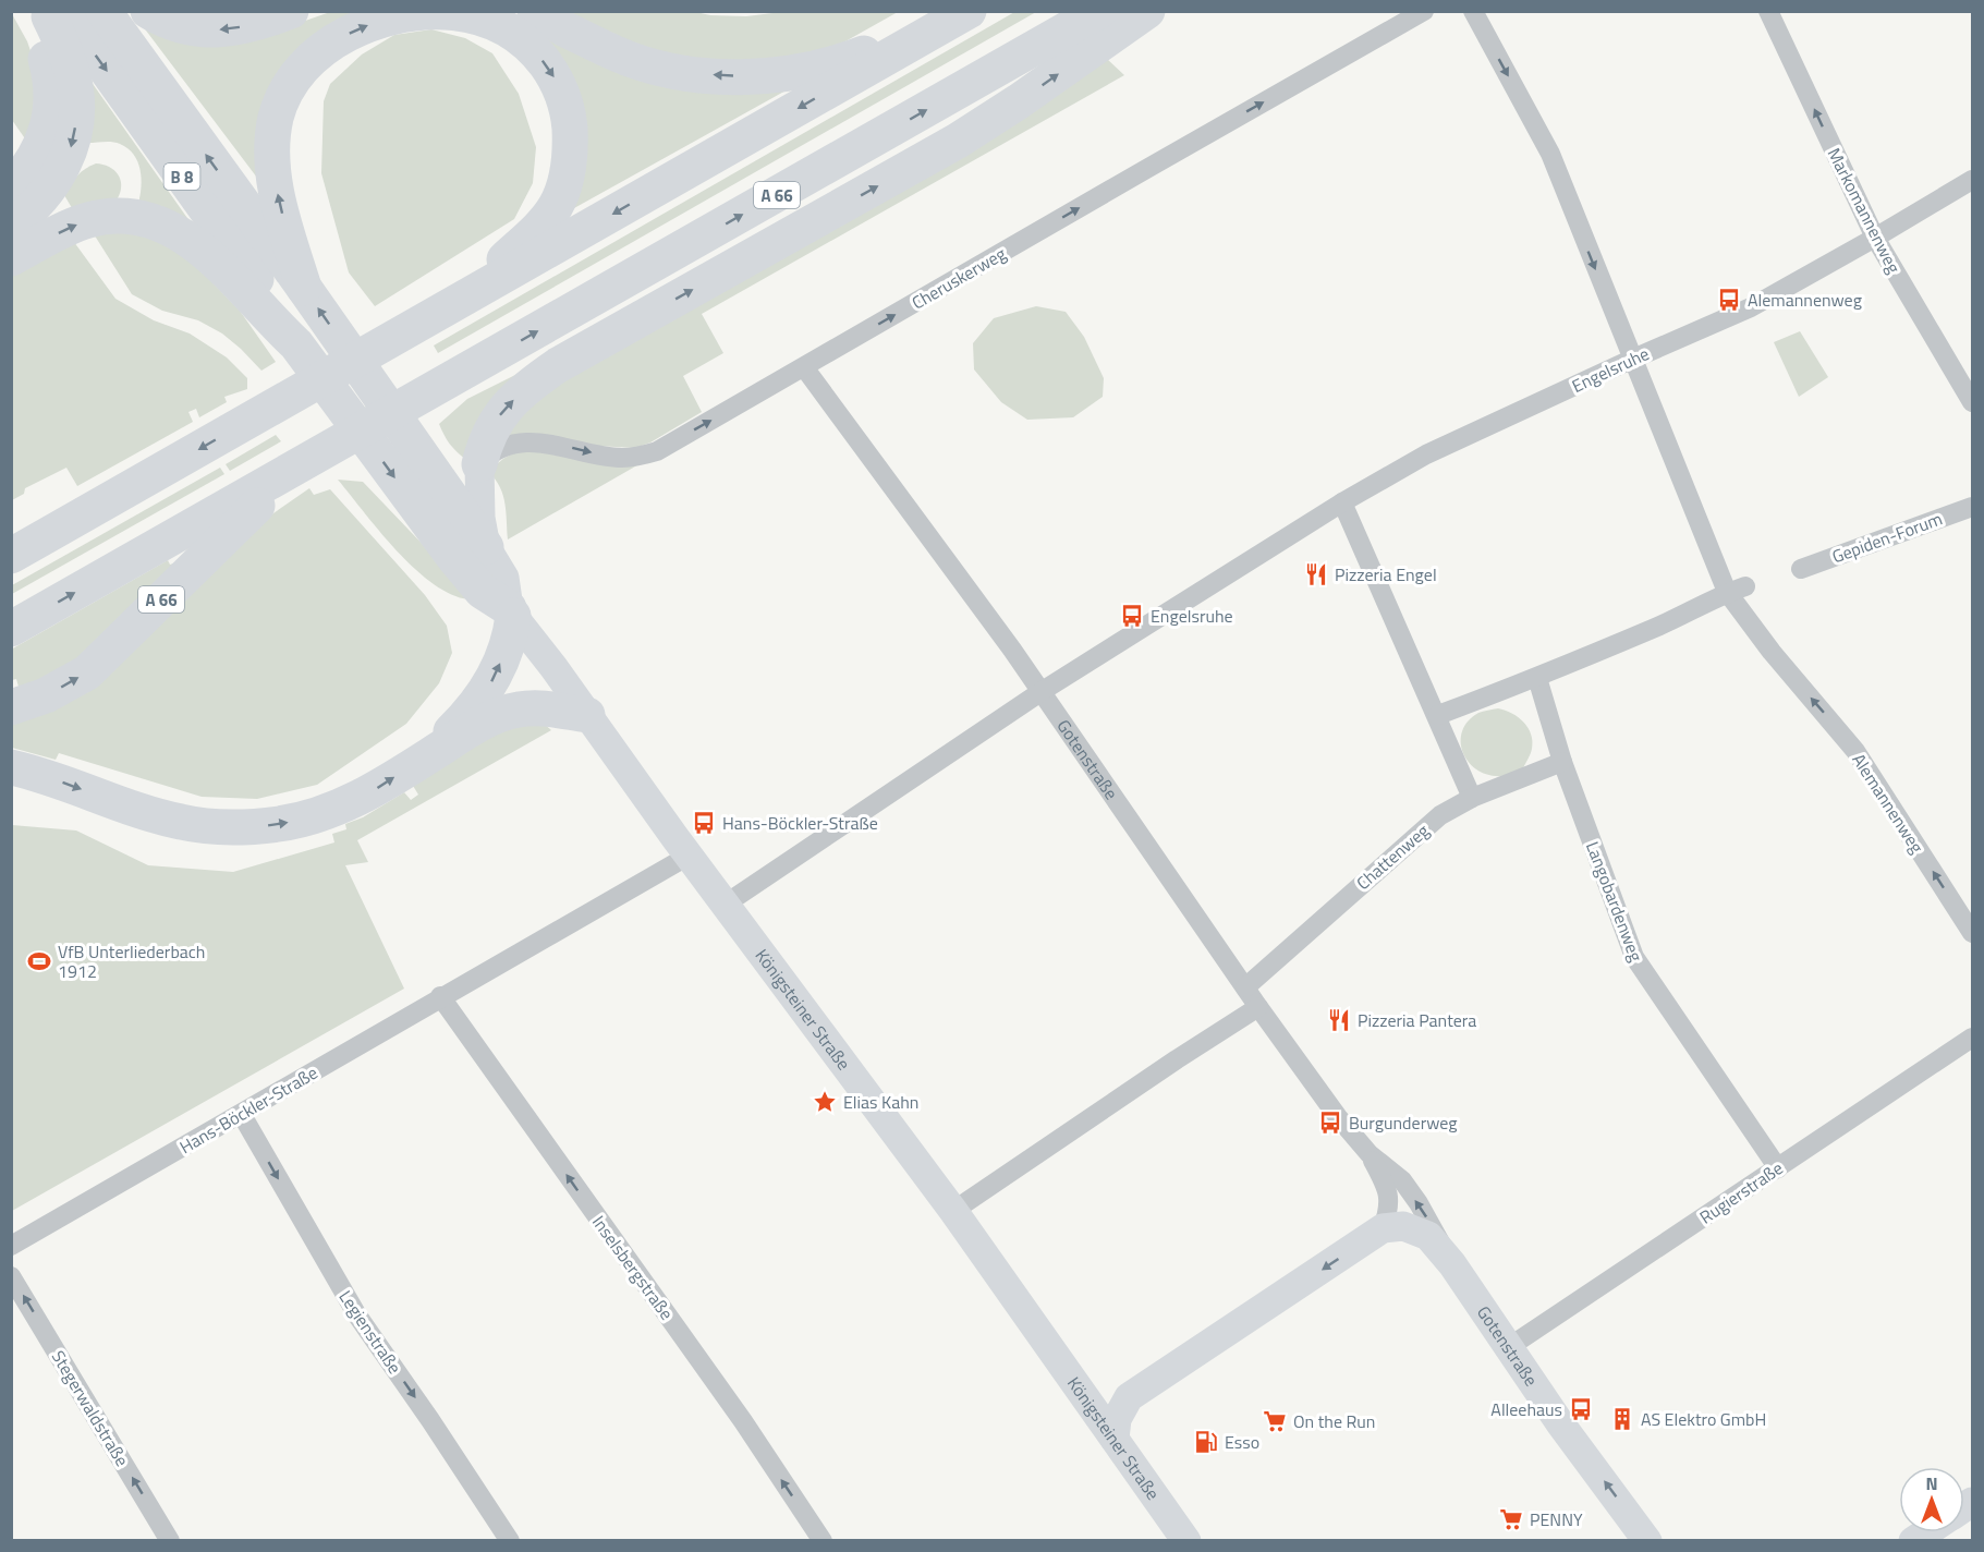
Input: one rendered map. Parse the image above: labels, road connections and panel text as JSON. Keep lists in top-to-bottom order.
{
  "streets": {
    "highway": ["B 8", "A 66"],
    "main road": ["Gotenstraße", "Königsteiner Straße"],
    "street": [
      "Markomannenweg",
      "Cheruskerweg",
      "Engelsruhe",
      "Gepiden-Forum",
      "Alemannenweg",
      "Chattenweg",
      "Langobardenweg",
      "Hans-Böckler-Straße",
      "Rugierstraße",
      "Inselsbergstraße",
      "Legienstraße",
      "Stegerwaldstraße"
    ]
  },
  "crossings": [
    ["B 8", "Königsteiner Straße"],
    ["Markomannenweg", "Engelsruhe"],
    ["Cheruskerweg", "Gotenstraße"],
    ["Engelsruhe", "Gotenstraße"],
    ["Engelsruhe", "Alemannenweg"],
    ["Engelsruhe", "Königsteiner Straße"],
    ["Gotenstraße", "Chattenweg"],
    ["Gotenstraße", "Rugierstraße"],
    ["Chattenweg", "Langobardenweg"],
    ["Langobardenweg", "Rugierstraße"],
    ["Königsteiner Straße", "Hans-Böckler-Straße"],
    ["Hans-Böckler-Straße", "Inselsbergstraße"],
    ["Hans-Böckler-Straße", "Legienstraße"]
  ],
  "one_way": [
    "Markomannenweg",
    "Cheruskerweg",
    "Inselsbergstraße",
    "Legienstraße",
    "Stegerwaldstraße"
  ],
  "places": {
    "bus stop": [
      "Alemannenweg",
      "Engelsruhe",
      "Hans-Böckler-Straße",
      "Burgunderweg",
      "Alleehaus"
    ],
    "restaurant": ["Pizzeria Engel", "Pizzeria Pantera"],
    "sports": ["VfB Unterliederbach 1912"],
    "place": ["Elias Kahn"],
    "building": ["AS Elektro GmbH"],
    "supermarket": ["On the Run", "PENNY"],
    "fuel station": ["Esso"]
  },
  "north": "top"
}
